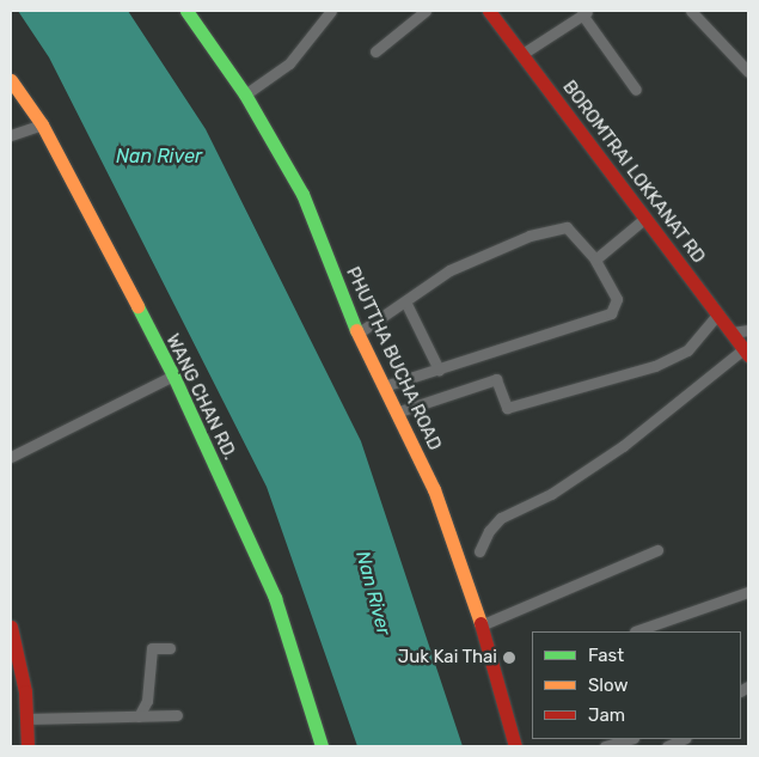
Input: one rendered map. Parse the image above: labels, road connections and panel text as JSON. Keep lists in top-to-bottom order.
{
  "streets": {
    "street": ["BOROMTRAI LOKKANAT RD", "PHUTTHA BUCHA ROAD", "WANG CHAN RD."]
  },
  "water": ["Nan River"],
  "places": ["Juk Kai Thai"],
  "legend": ["Fast", "Slow", "Jam"]
}
